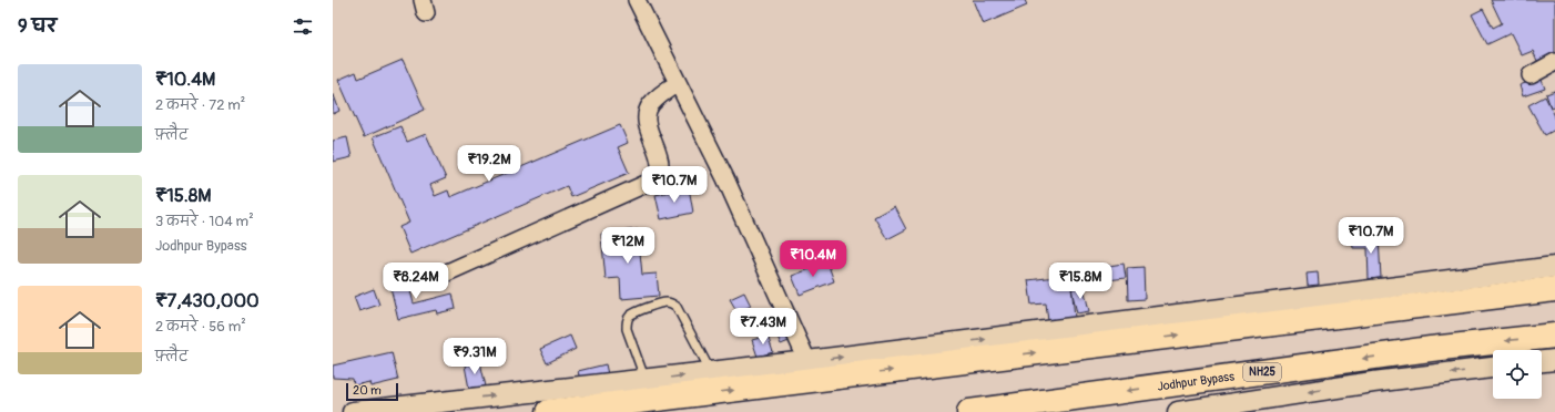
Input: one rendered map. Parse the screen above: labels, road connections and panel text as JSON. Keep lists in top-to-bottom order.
{
  "streets": {
    "highway": ["NH25", "Jodhpur Bypass"]
  },
  "scale_bar": "20 m",
  "page": {
    "heading": "9 घर",
    "list": [
      {
        "name": "₹10.4M",
        "note": "2 कमरे · 72 m² · फ़्लैट"
      },
      {
        "name": "₹15.8M",
        "note": "3 कमरे · 104 m² · Jodhpur Bypass"
      },
      {
        "name": "₹7,430,000",
        "note": "2 कमरे · 56 m² · फ़्लैट"
      }
    ],
    "price": [
      "₹19.2M",
      "₹10.7M",
      "₹10.7M",
      "₹12M",
      "₹10.4M",
      "₹8.24M",
      "₹15.8M",
      "₹7.43M",
      "₹9.31M"
    ],
    "scale": "20 m"
  }
}
